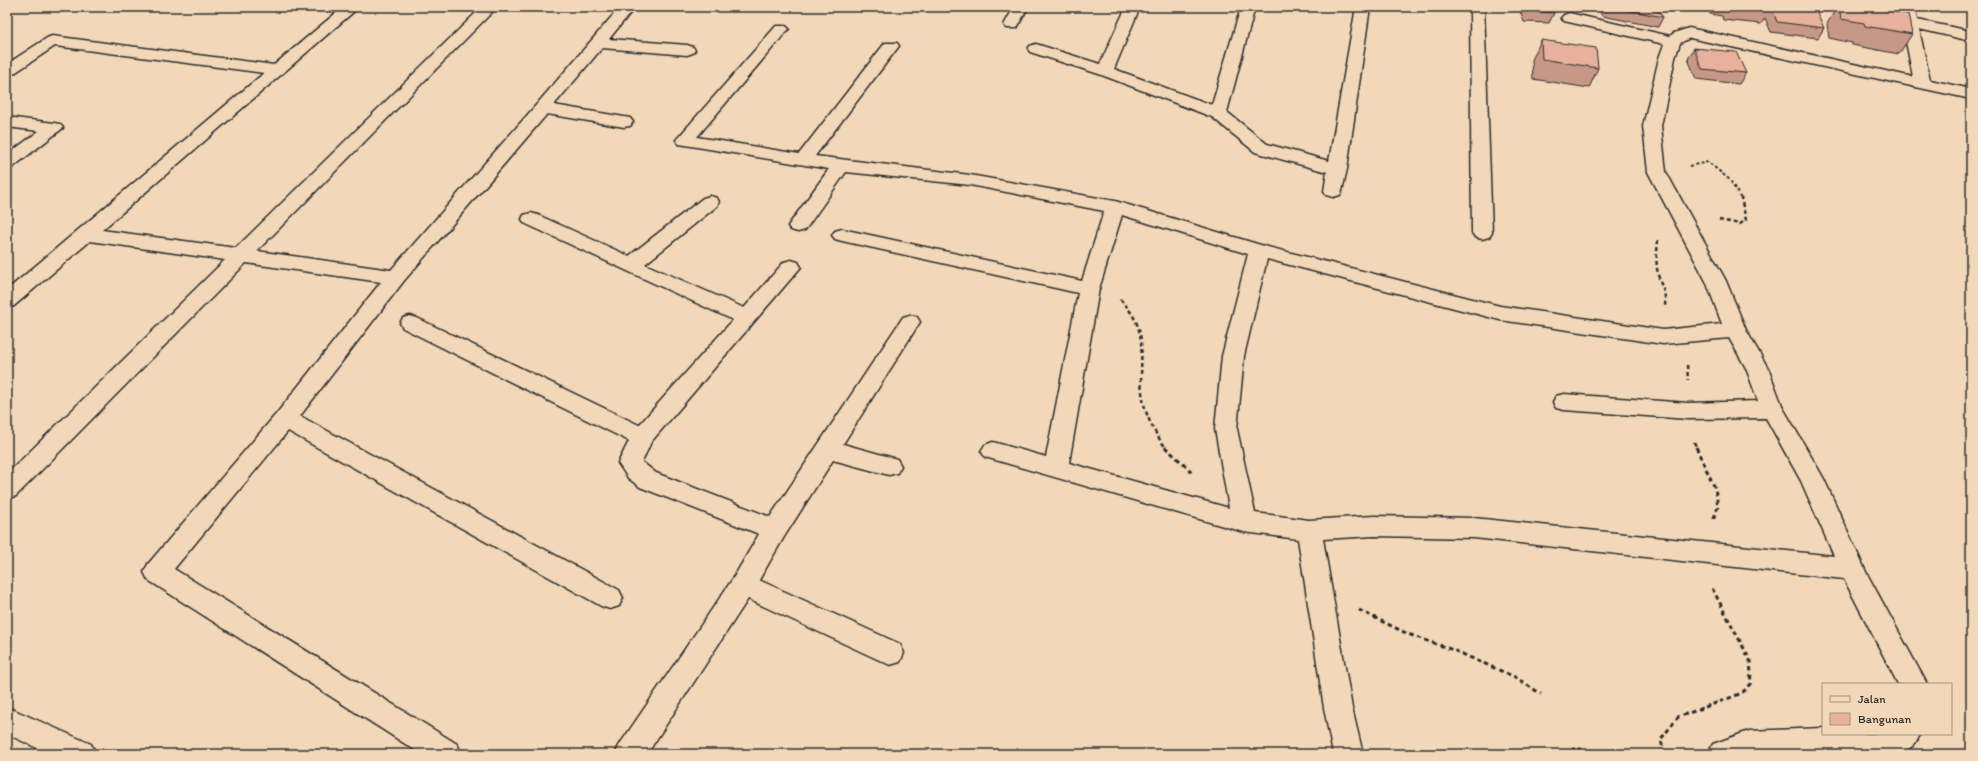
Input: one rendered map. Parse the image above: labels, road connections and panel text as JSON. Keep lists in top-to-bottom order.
{
  "legend": ["Jalan", "Bangunan"]
}
